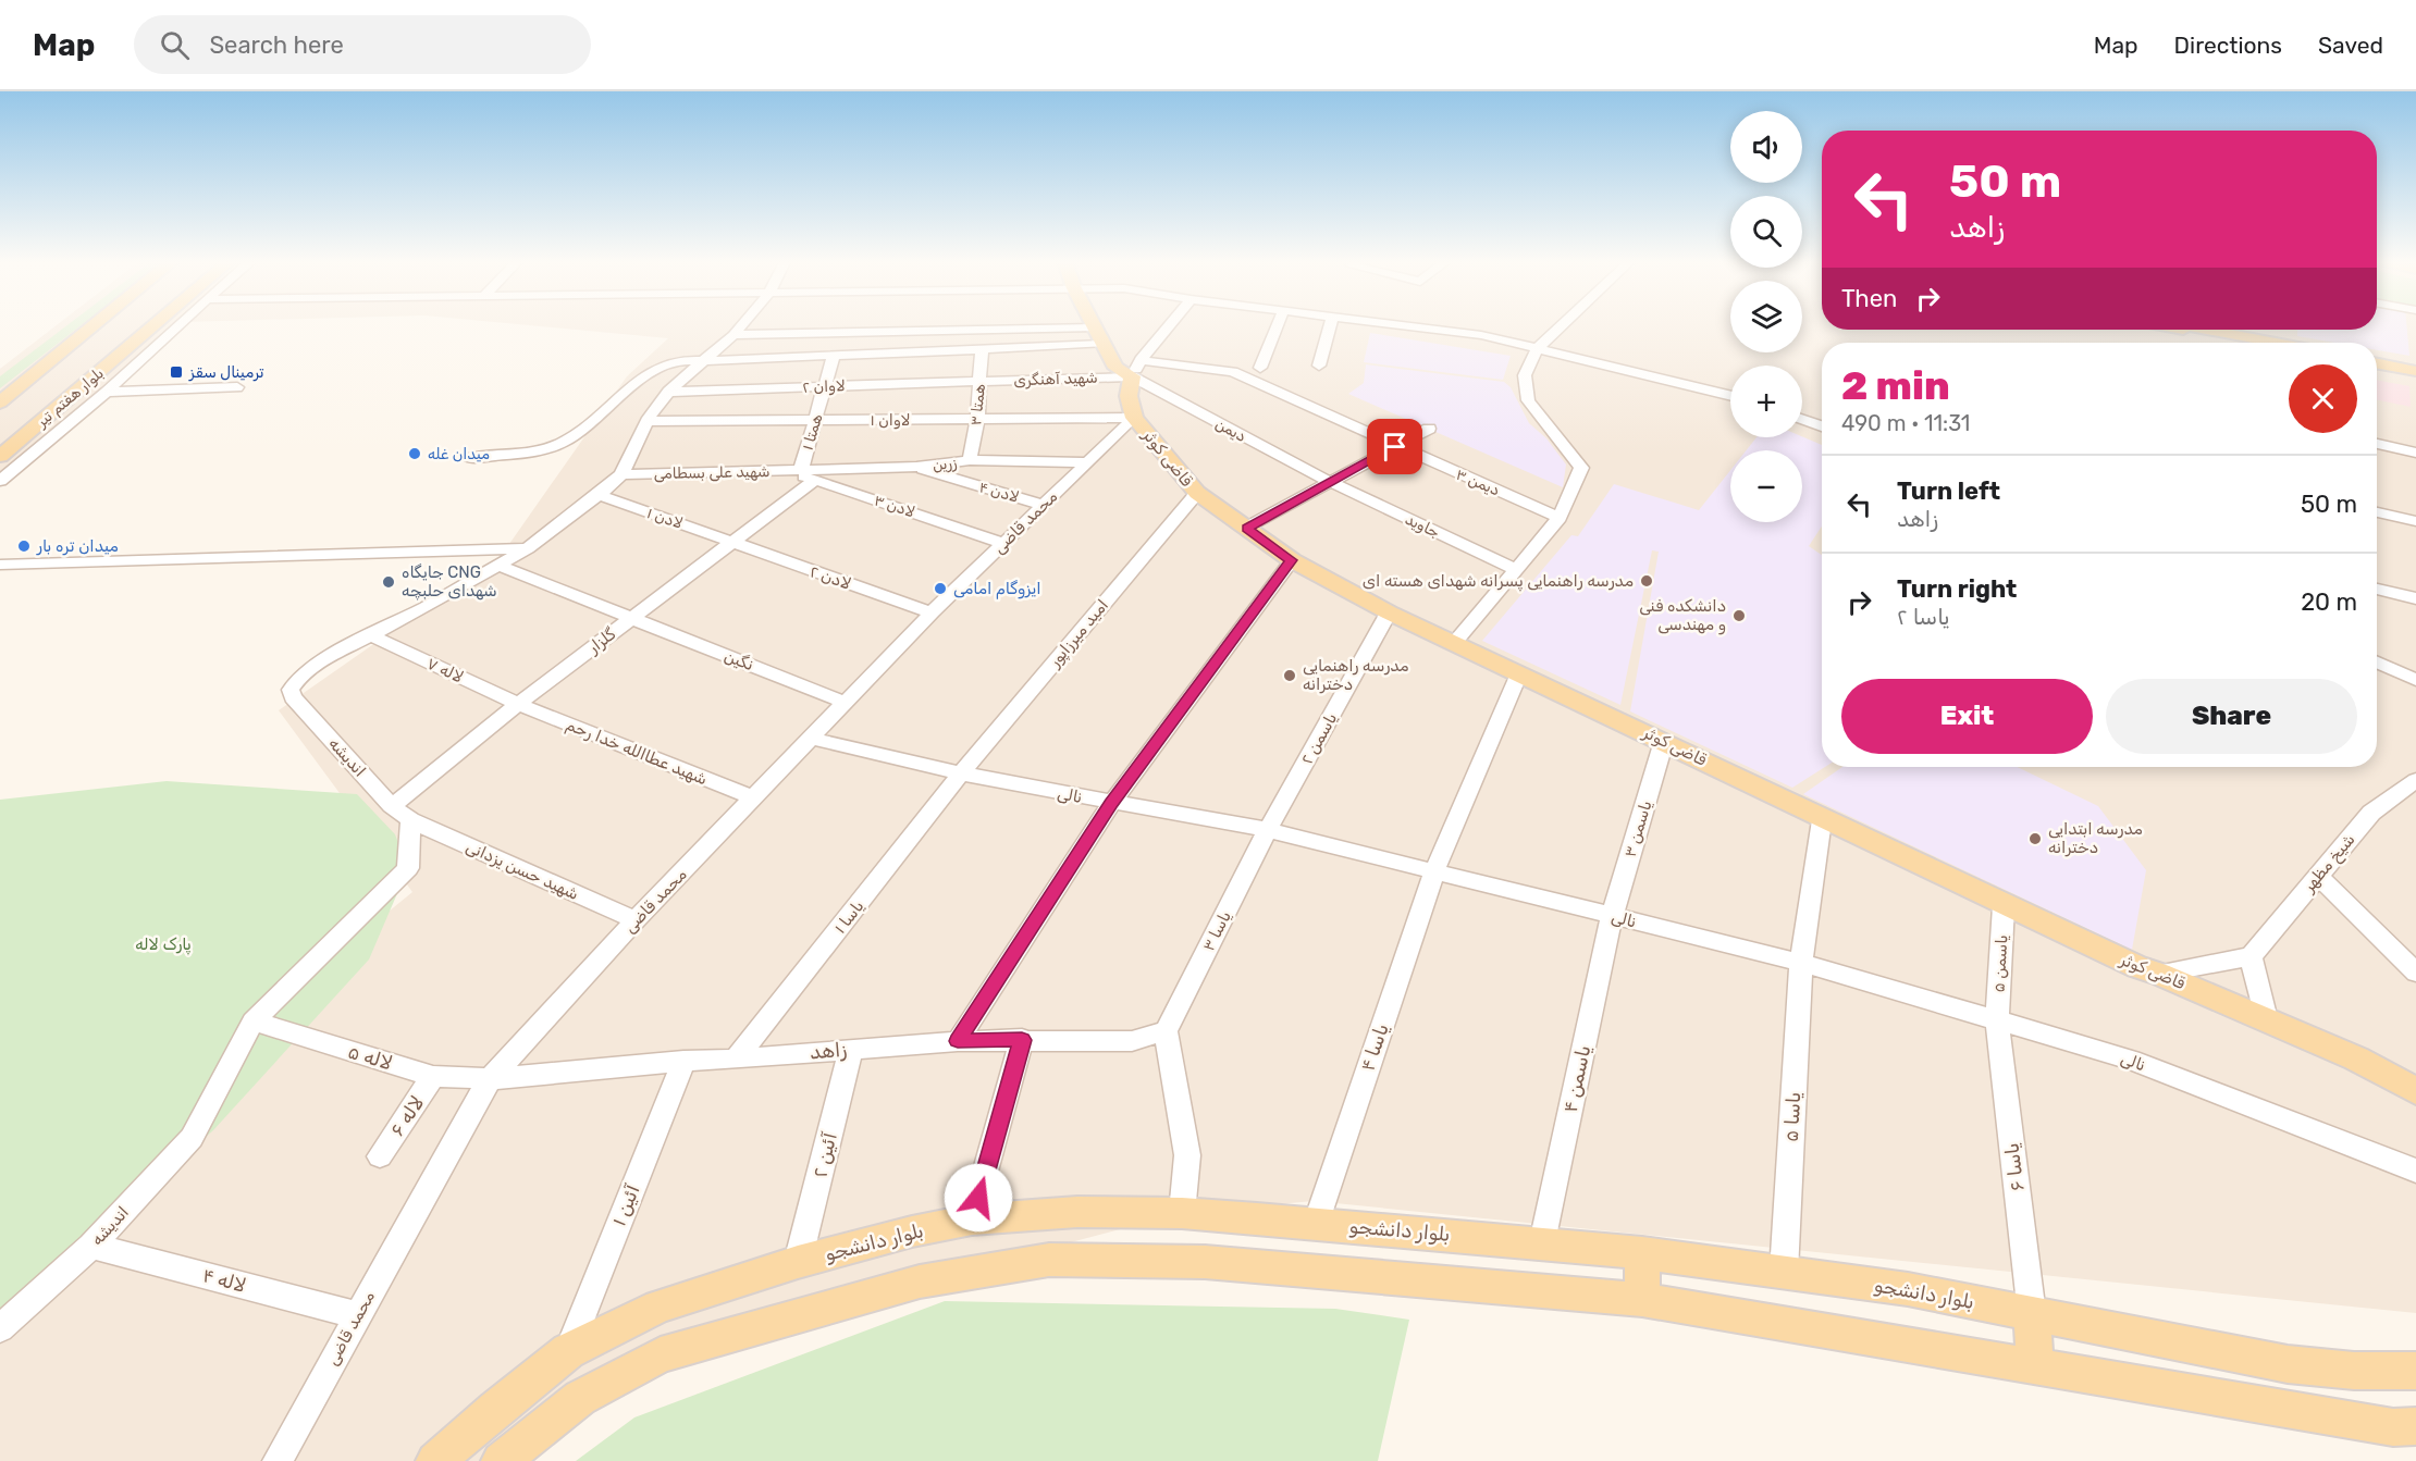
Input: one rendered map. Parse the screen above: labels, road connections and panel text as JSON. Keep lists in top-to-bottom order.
{
  "streets": {
    "main road": ["بلوار هفتم تیر", "قاضی کوثر", "بلوار دانشجو"],
    "street": [
      "شهید آهنگری",
      "لاوان ۲",
      "همتا ۳",
      "لاوان ۱",
      "دیمن",
      "همتا ۱",
      "زرین",
      "شهید علی بسطامی",
      "دیمن ۳",
      "لادن ۴",
      "لادن ۳",
      "لادن ۱",
      "محمد قاضی",
      "جاوید",
      "لادن ۲",
      "امید میرزاپور",
      "گلزار",
      "نگین",
      "لاله ۷",
      "یاسمن ۲",
      "شهید عطاالله خدا رحم",
      "اندیشه",
      "نالی",
      "یاسمن ۳",
      "شیخ مظهر",
      "شهید حسن یزدانی",
      "یاسا ۱",
      "یاسا ۳",
      "یاسمن ۵",
      "یاسا ۴",
      "زاهد",
      "لاله ۵",
      "یاسمن ۴",
      "لاله ۶",
      "یاسا ۵",
      "آئین ۲",
      "یاسا ۶",
      "آئین ۱",
      "لاله ۴"
    ]
  },
  "crossings": [
    ["شهید آهنگری", "لاوان ۲"],
    ["شهید آهنگری", "همتا ۳"],
    ["شهید آهنگری", "دیمن"],
    ["شهید آهنگری", "قاضی کوثر"],
    ["شهید آهنگری", "دیمن ۳"],
    ["لاوان ۲", "همتا ۳"],
    ["لاوان ۲", "همتا ۱"],
    ["لاوان ۲", "اندیشه"],
    ["همتا ۳", "لاوان ۱"],
    ["همتا ۳", "زرین"],
    ["لاوان ۱", "همتا ۱"],
    ["لاوان ۱", "قاضی کوثر"],
    ["لاوان ۱", "محمد قاضی"],
    ["لاوان ۱", "اندیشه"],
    ["دیمن", "قاضی کوثر"],
    ["دیمن", "جاوید"],
    ["همتا ۱", "زرین"],
    ["همتا ۱", "شهید علی بسطامی"],
    ["همتا ۱", "لادن ۳"],
    ["همتا ۱", "گلزار"],
    ["قاضی کوثر", "محمد قاضی"],
    ["قاضی کوثر", "امید میرزاپور"],
    ["قاضی کوثر", "یاسمن ۲"],
    ["قاضی کوثر", "یاسمن ۳"],
    ["قاضی کوثر", "یاسمن ۵"],
    ["زرین", "شهید علی بسطامی"],
    ["زرین", "لادن ۴"],
    ["زرین", "لادن ۳"],
    ["زرین", "محمد قاضی"],
    ["زرین", "گلزار"],
    ["شهید علی بسطامی", "لادن ۳"],
    ["شهید علی بسطامی", "گلزار"],
    ["شهید علی بسطامی", "اندیشه"],
    ["لادن ۴", "محمد قاضی"],
    ["لادن ۳", "محمد قاضی"],
    ["لادن ۳", "گلزار"],
    ["لادن ۱", "لادن ۲"],
    ["لادن ۱", "گلزار"],
    ["لادن ۱", "اندیشه"],
    ["محمد قاضی", "لادن ۲"],
    ["محمد قاضی", "نگین"],
    ["محمد قاضی", "شهید عطاالله خدا رحم"],
    ["محمد قاضی", "نالی"],
    ["محمد قاضی", "شهید حسن یزدانی"],
    ["محمد قاضی", "زاهد"],
    ["محمد قاضی", "لاله ۵"],
    ["محمد قاضی", "لاله ۴"],
    ["لادن ۲", "گلزار"],
    ["امید میرزاپور", "نالی"],
    ["امید میرزاپور", "یاسا ۱"],
    ["گلزار", "نگین"],
    ["گلزار", "لاله ۷"],
    ["گلزار", "شهید عطاالله خدا رحم"],
    ["گلزار", "اندیشه"],
    ["نگین", "اندیشه"],
    ["لاله ۷", "شهید عطاالله خدا رحم"],
    ["لاله ۷", "اندیشه"],
    ["یاسمن ۲", "نالی"],
    ["یاسمن ۲", "یاسا ۳"],
    ["اندیشه", "شهید حسن یزدانی"],
    ["اندیشه", "لاله ۵"],
    ["اندیشه", "لاله ۴"],
    ["نالی", "یاسمن ۳"],
    ["نالی", "یاسا ۱"],
    ["نالی", "یاسا ۳"],
    ["نالی", "یاسمن ۵"],
    ["نالی", "یاسا ۴"],
    ["نالی", "یاسمن ۴"],
    ["نالی", "یاسا ۵"],
    ["نالی", "یاسا ۶"],
    ["یاسمن ۳", "یاسمن ۴"],
    ["یاسا ۱", "زاهد"],
    ["یاسا ۳", "زاهد"],
    ["یاسمن ۵", "یاسا ۶"],
    ["یاسا ۴", "بلوار دانشجو"],
    ["زاهد", "لاله ۵"],
    ["زاهد", "آئین ۲"],
    ["زاهد", "آئین ۱"],
    ["لاله ۵", "لاله ۶"],
    ["یاسمن ۴", "بلوار دانشجو"],
    ["یاسا ۵", "بلوار دانشجو"],
    ["آئین ۲", "بلوار دانشجو"],
    ["یاسا ۶", "بلوار دانشجو"],
    ["آئین ۱", "بلوار دانشجو"]
  ],
  "parks": ["پارک لاله"],
  "places": {
    "transit": ["ترمینال سقز"],
    "other": [
      "میدان غله",
      "میدان تره بار",
      "مدرسه راهنمایی پسرانه شهدای هسته ای",
      "جایگاه CNG شهدای حلبچه",
      "ایزوگام امامی",
      "دانشکده فنی و مهندسی",
      "مدرسه راهنمایی دخترانه",
      "مدرسه ابتدایی دخترانه"
    ]
  },
  "page": {
    "header": "Map",
    "search": "Search here",
    "nav": ["Map", "Directions", "Saved"],
    "map_buttons": ["+", "−"],
    "turn": ["50 m", "زاهد"],
    "then": "Then",
    "heading": ["2 min", "490 m · 11:31"],
    "list": [
      {
        "name": "Turn left",
        "note": "زاهد",
        "value": "50 m"
      },
      {
        "name": "Turn right",
        "note": "یاسا ۲",
        "value": "20 m"
      }
    ],
    "buttons": ["Exit", "Share"]
  }
}
